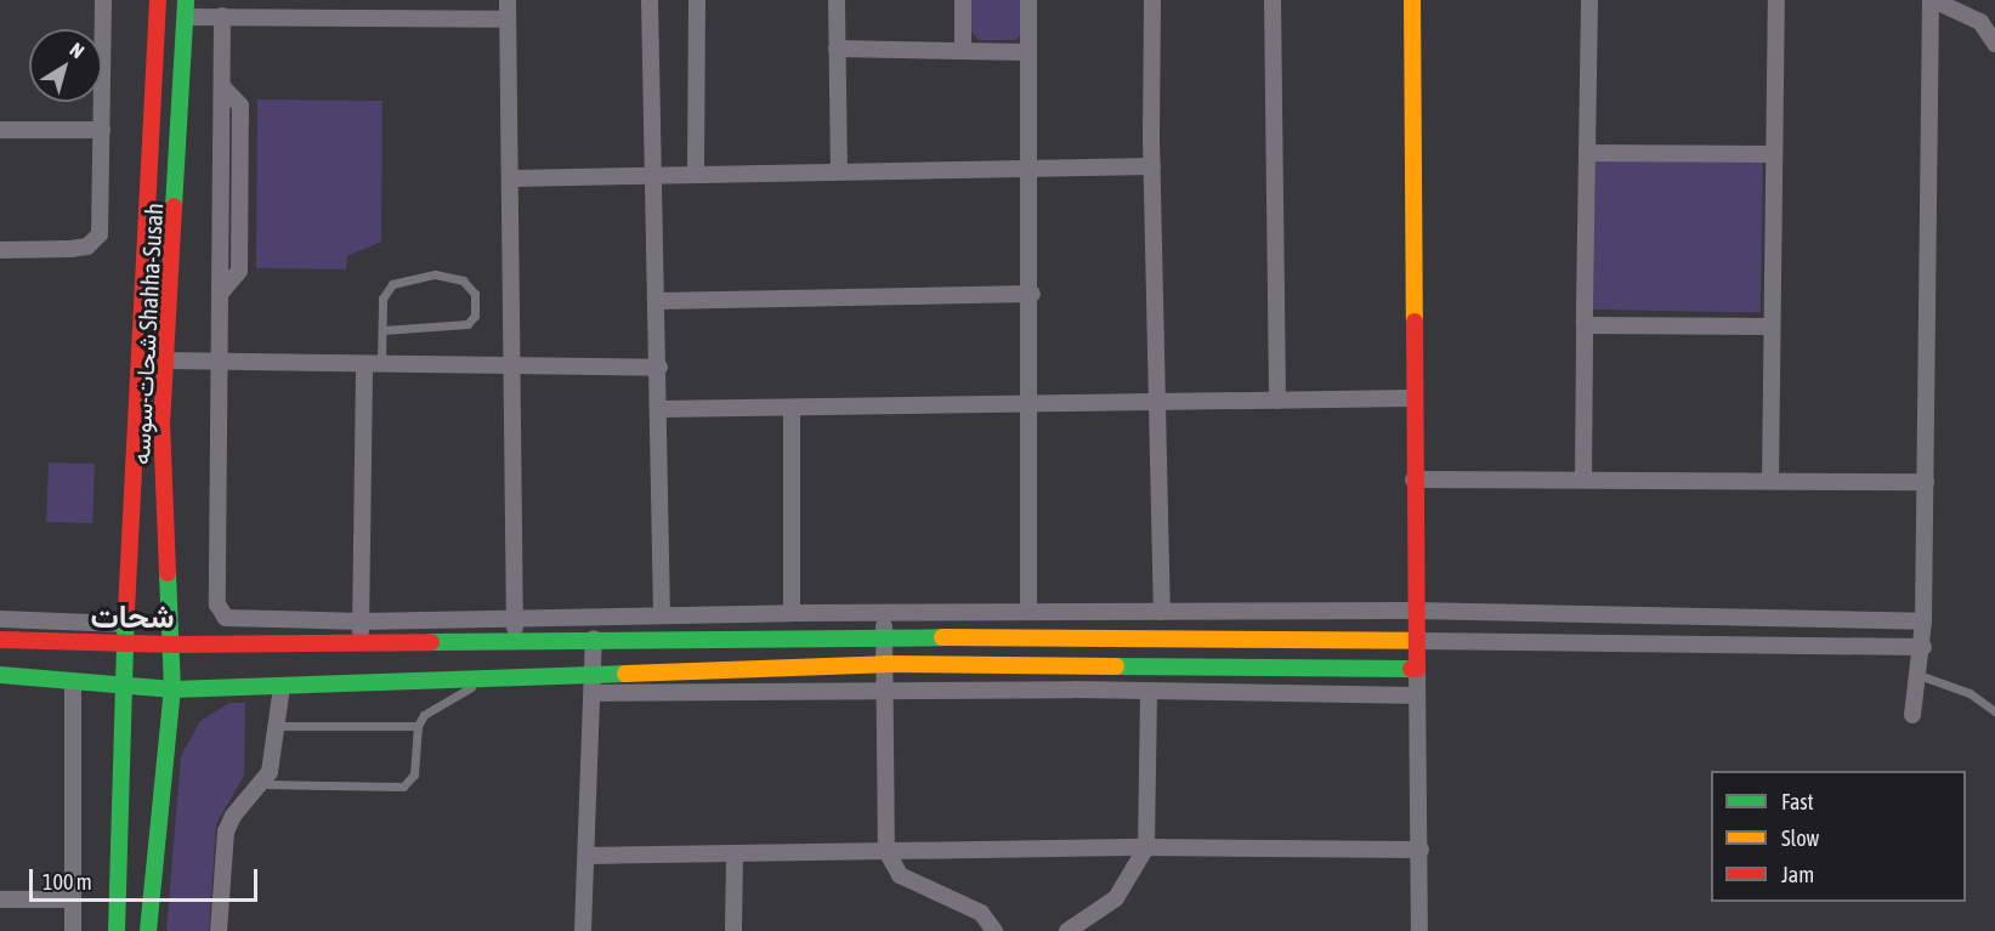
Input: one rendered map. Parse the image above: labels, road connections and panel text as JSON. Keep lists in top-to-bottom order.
{
  "streets": {
    "street": ["شحات-سوسه Shahha-Susah"]
  },
  "districts": ["شحات"],
  "legend": ["Fast", "Slow", "Jam"],
  "scale_bar": "100 m",
  "north": "top right"
}
